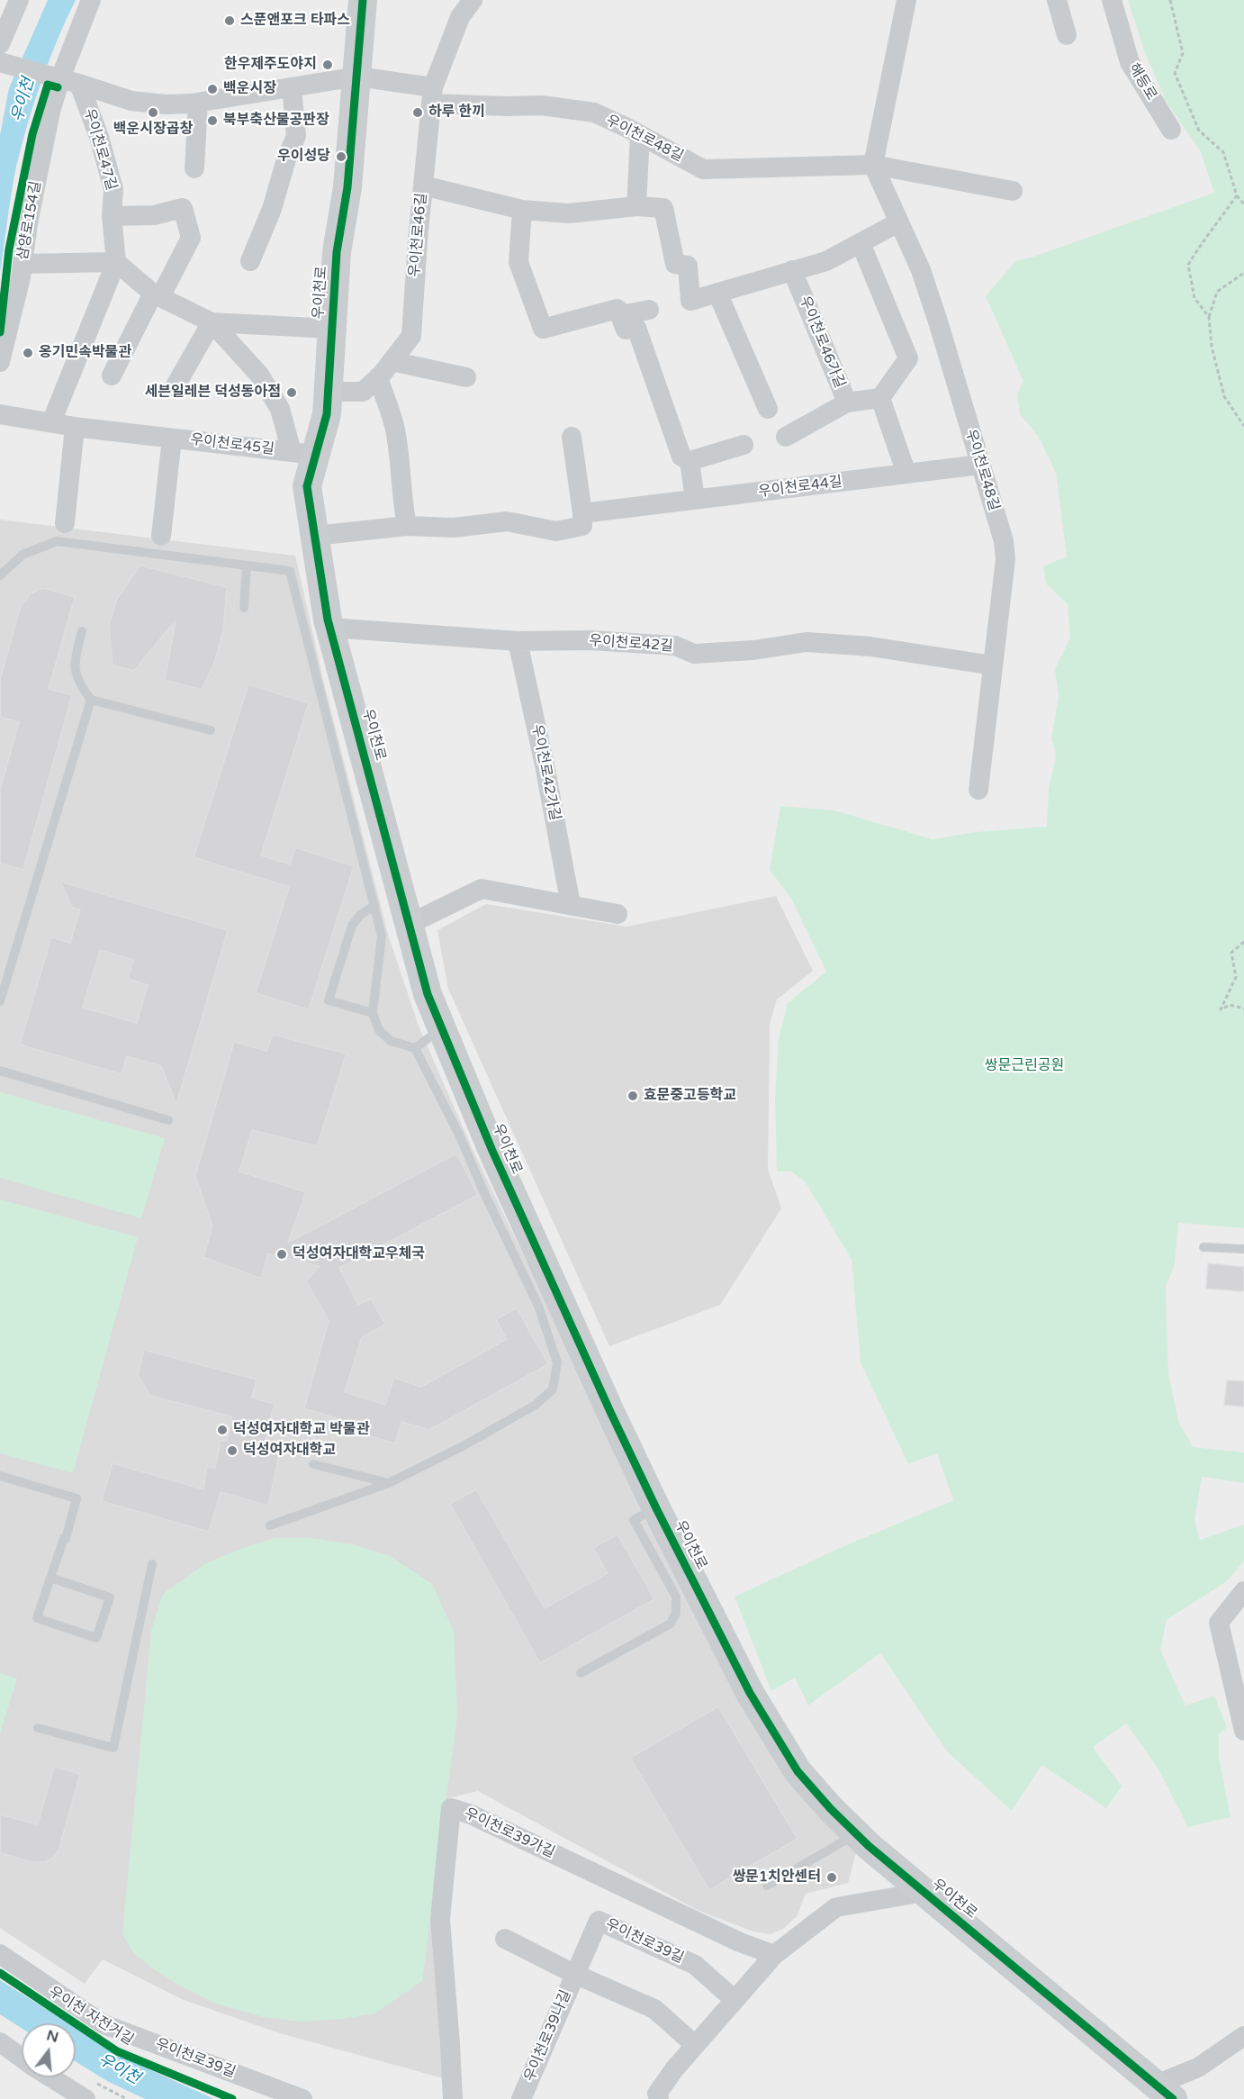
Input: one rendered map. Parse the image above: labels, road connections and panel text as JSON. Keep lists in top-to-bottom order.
{
  "streets": {
    "street": [
      "해등로",
      "우이천로48길",
      "우이천로47길",
      "삼양로154길",
      "우이천로46길",
      "우이천로",
      "우이천로46가길",
      "우이천로45길",
      "우이천로44길",
      "우이천로42길",
      "우이천로42가길",
      "우이천로39가길",
      "우이천로39길",
      "우이천로39나길"
    ],
    "cycle path": ["우이천 자전거길"]
  },
  "crossings": [
    ["우이천로48길", "우이천로46길"],
    ["우이천로48길", "우이천로"],
    ["우이천로48길", "우이천로44길"],
    ["우이천로48길", "우이천로42길"],
    ["우이천로47길", "삼양로154길"],
    ["우이천로46길", "우이천로"],
    ["우이천로", "우이천로45길"],
    ["우이천로", "우이천로42길"],
    ["우이천로42길", "우이천로42가길"],
    ["우이천로39길", "우이천로39나길"]
  ],
  "water": ["우이천"],
  "parks": ["쌍문근린공원"],
  "places": [
    "스푼앤포크 타파스",
    "한우제주도야지",
    "백운시장",
    "백운시장곱창",
    "하루 한끼",
    "북부축산물공판장",
    "우이성당",
    "옹기민속박물관",
    "세븐일레븐 덕성동아점",
    "효문중고등학교",
    "덕성여자대학교우체국",
    "덕성여자대학교 박물관",
    "덕성여자대학교",
    "쌍문1치안센터"
  ],
  "north": "top"
}
